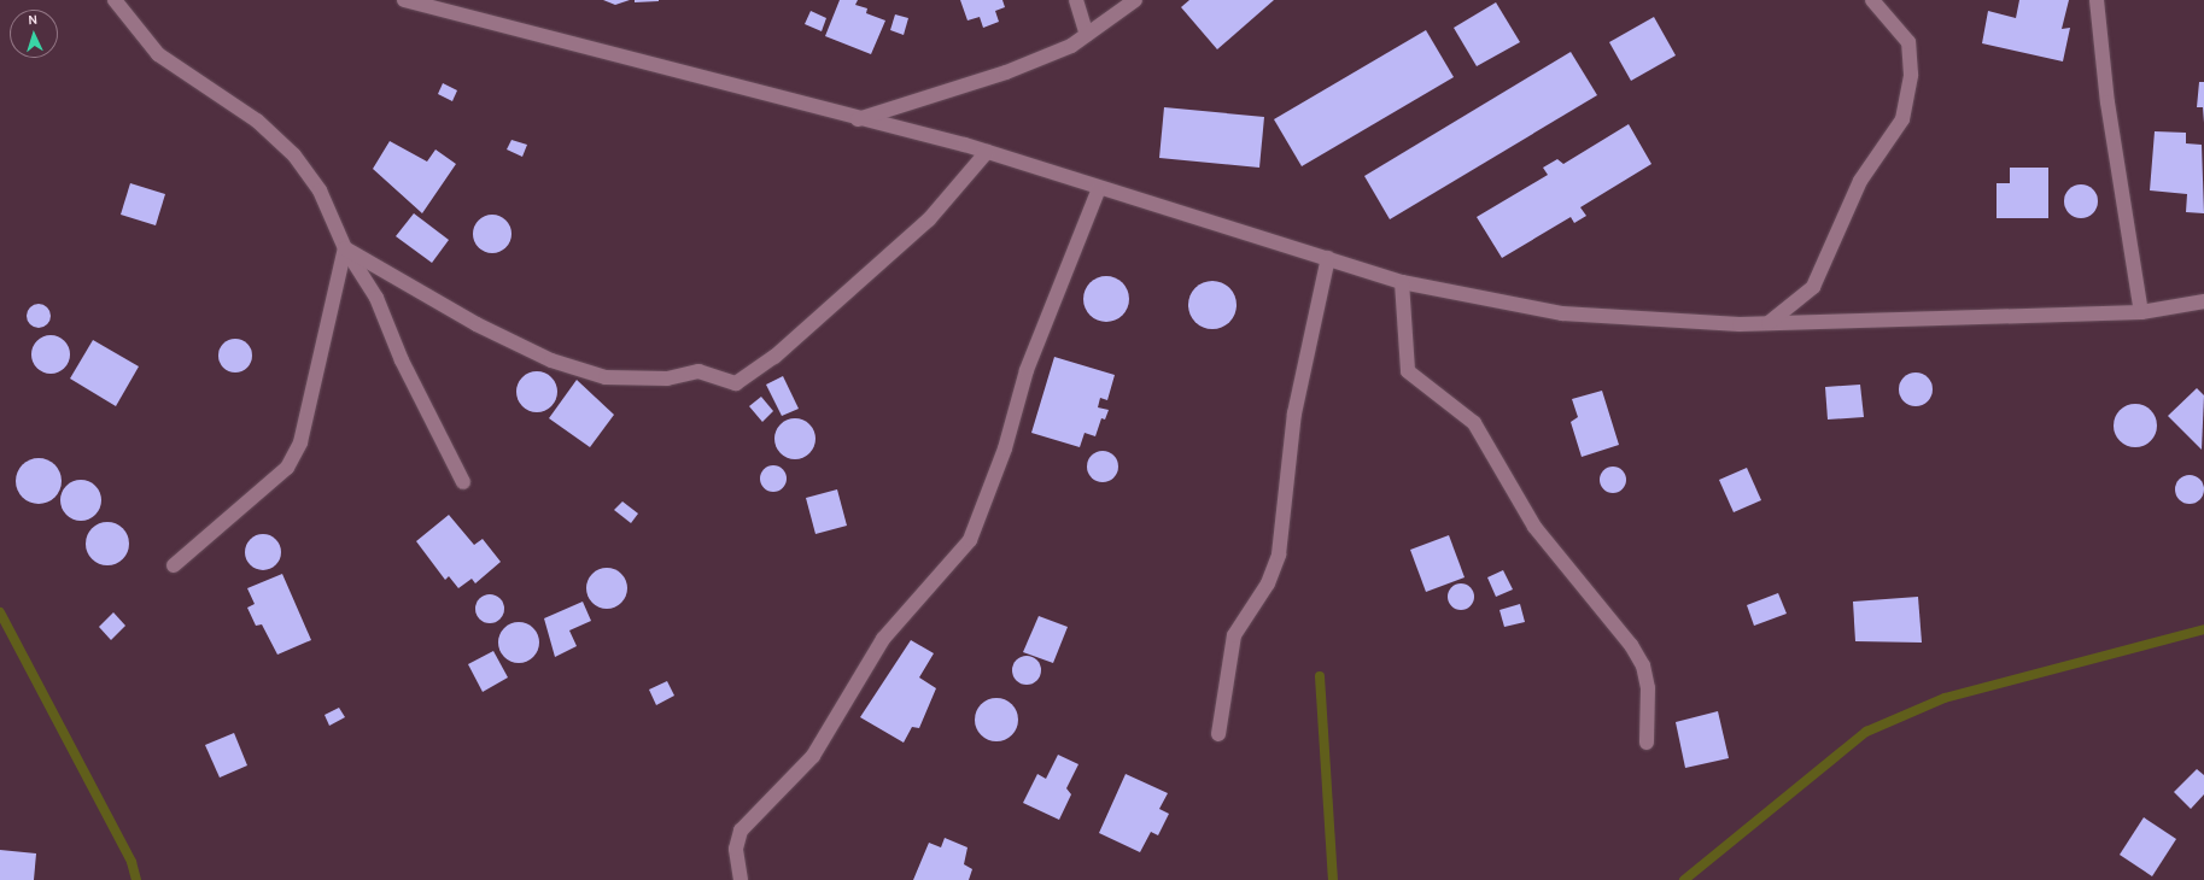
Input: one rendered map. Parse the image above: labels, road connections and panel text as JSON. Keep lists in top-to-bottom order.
{
  "north": "top"
}
